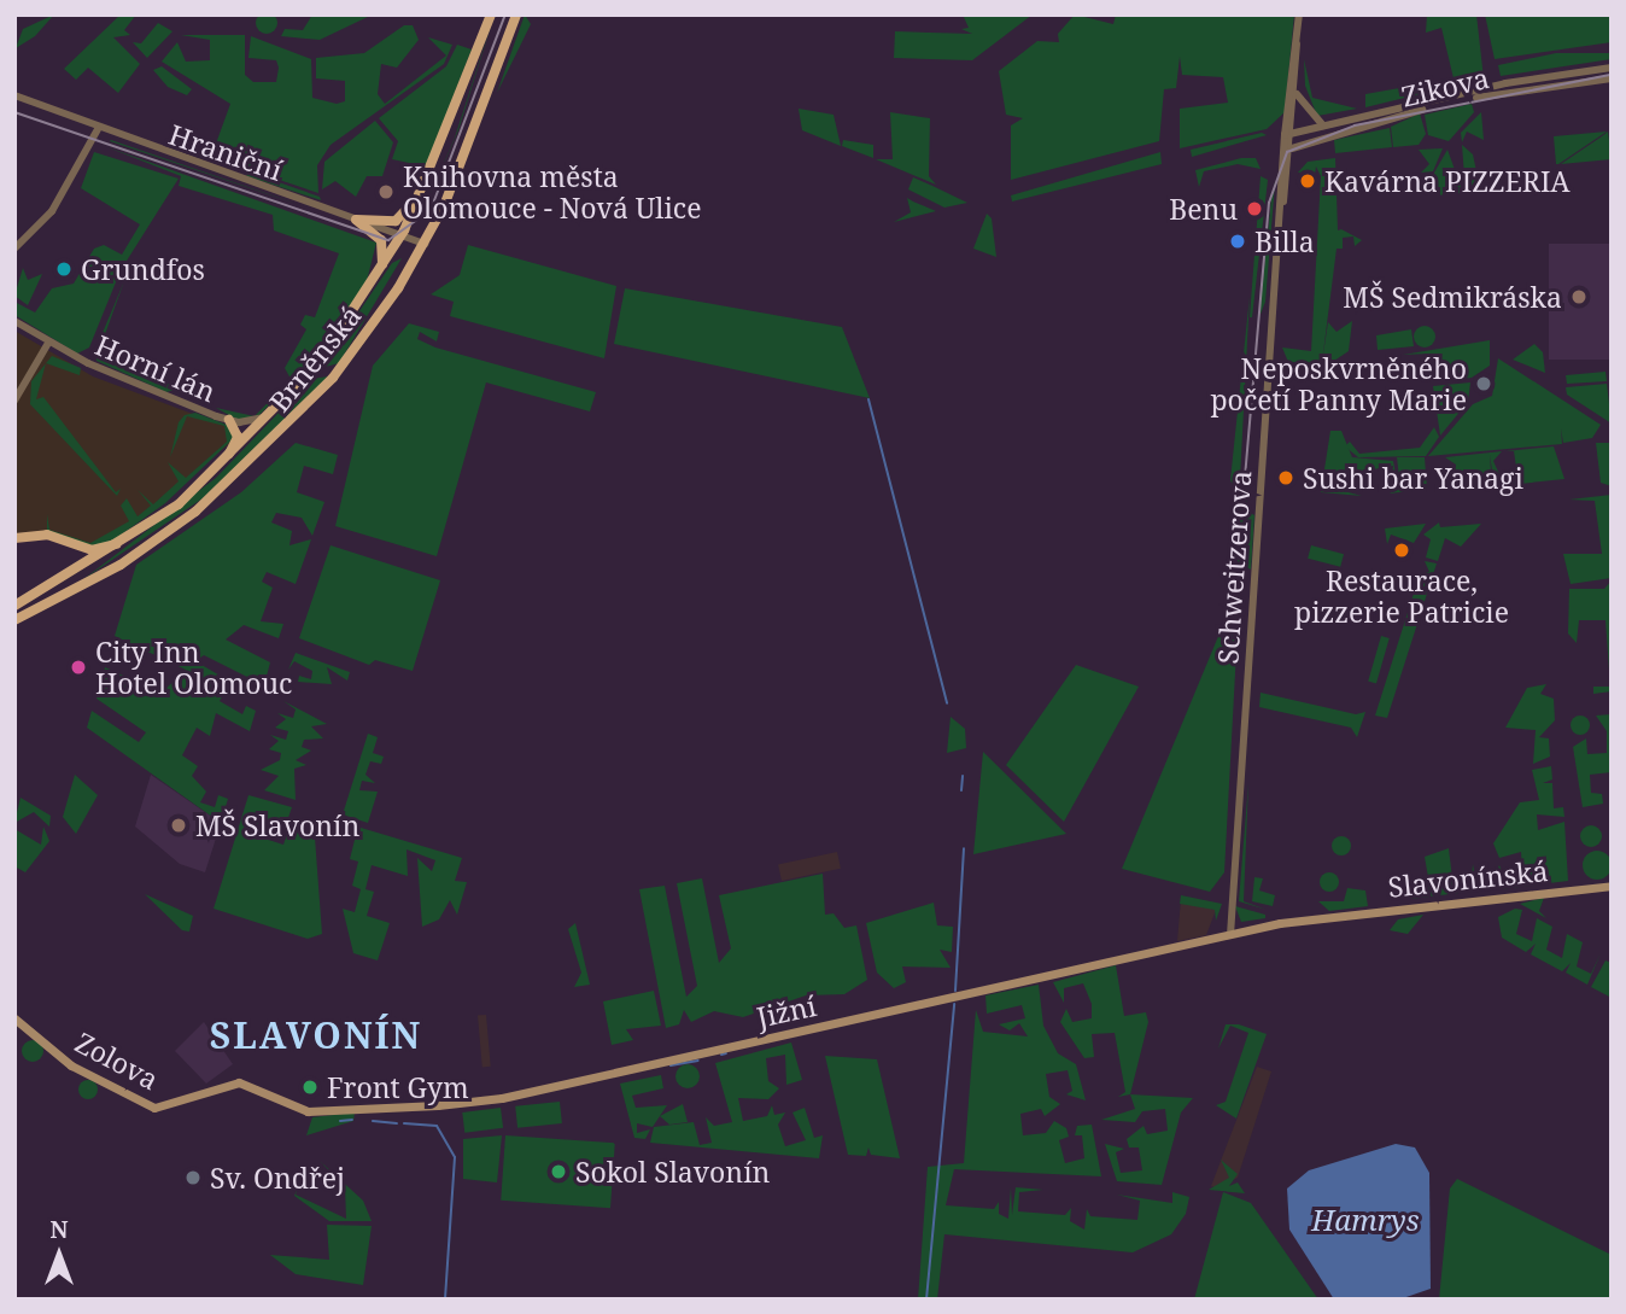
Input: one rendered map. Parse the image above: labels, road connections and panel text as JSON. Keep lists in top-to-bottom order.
{
  "streets": {
    "main road": [
      "Brněnská",
      "Slavonínská",
      "Jižní",
      "Zolova"
    ],
    "street": [
      "Zikova",
      "Hraniční",
      "Horní lán",
      "Schweitzerova"
    ]
  },
  "crossings": [
    ["Zikova", "Schweitzerova"],
    ["Hraniční", "Brněnská"],
    ["Brněnská", "Horní lán"],
    ["Schweitzerova", "Jižní"],
    ["Slavonínská", "Jižní"],
    ["Jižní", "Zolova"]
  ],
  "districts": ["SLAVONÍN"],
  "water": ["Hamrys"],
  "places": [
    "Kavárna PIZZERIA",
    "Knihovna města Olomouce - Nová Ulice",
    "Benu",
    "Billa",
    "Grundfos",
    "MŠ Sedmikráska",
    "Neposkvrněného početí Panny Marie",
    "Sushi bar Yanagi",
    "Restaurace, pizzerie Patricie",
    "City Inn Hotel Olomouc",
    "MŠ Slavonín",
    "Front Gym",
    "Sokol Slavonín",
    "Sv. Ondřej"
  ],
  "north": "top"
}
